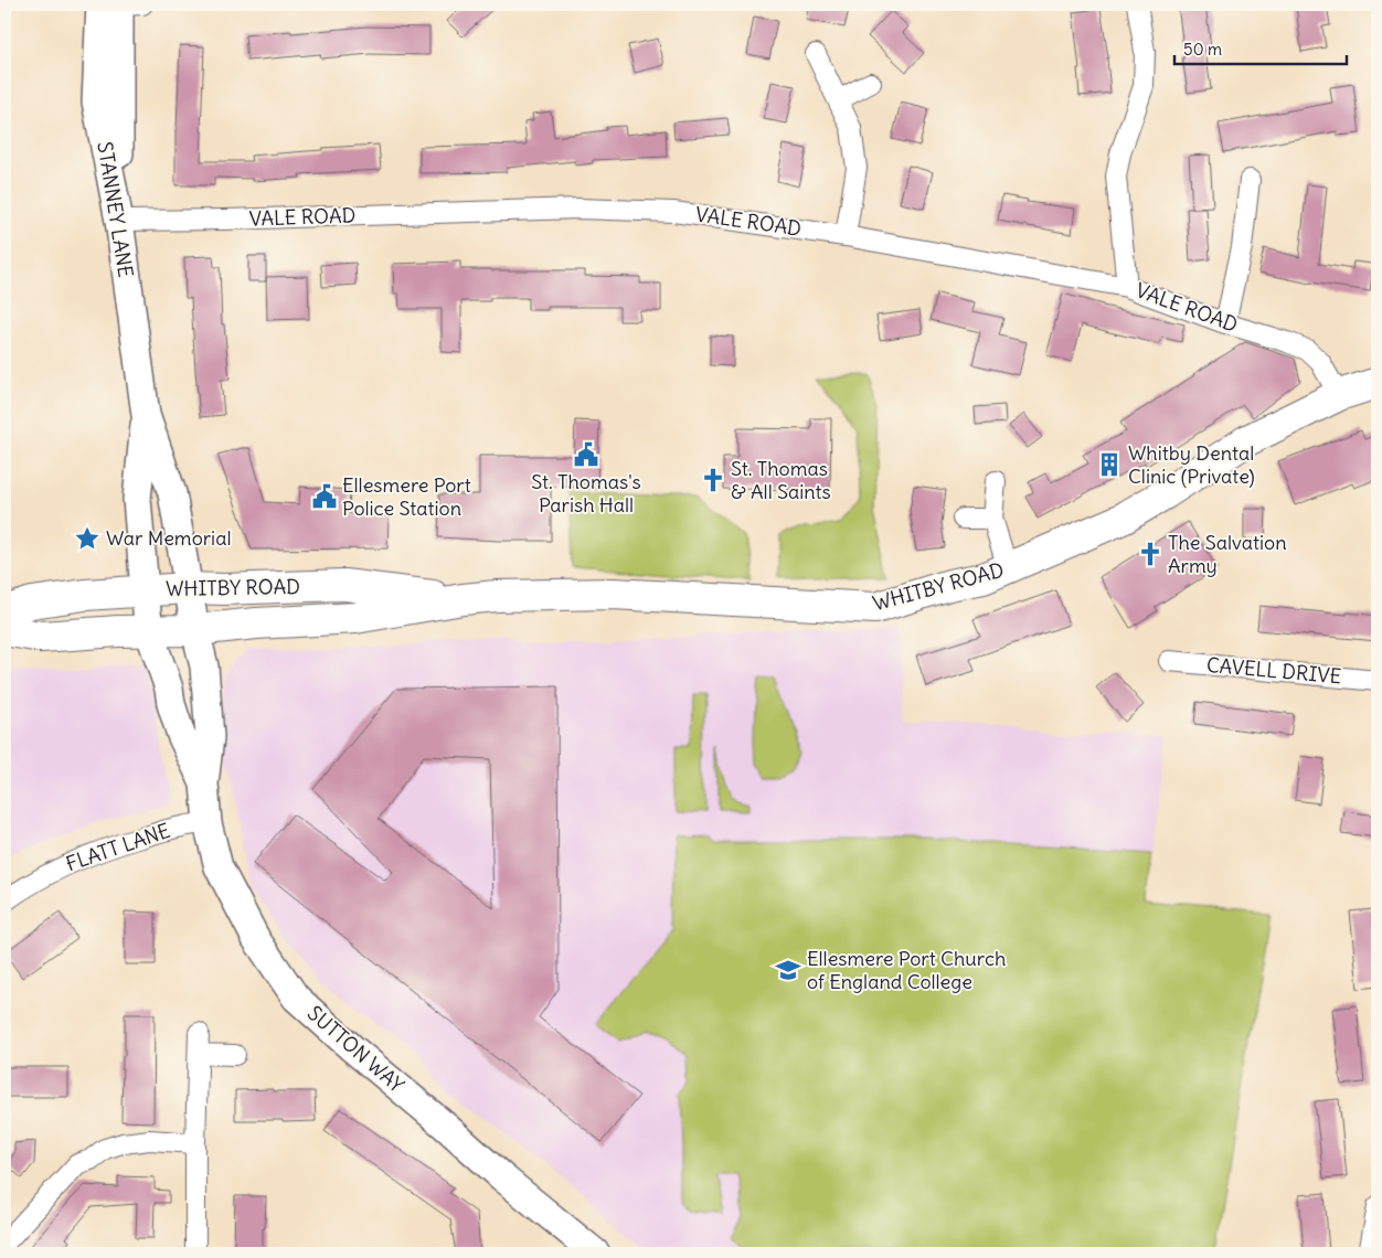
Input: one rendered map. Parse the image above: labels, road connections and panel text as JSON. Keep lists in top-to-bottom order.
{
  "streets": {
    "main road": ["STANNEY LANE", "WHITBY ROAD", "SUTTON WAY"],
    "street": ["VALE ROAD", "CAVELL DRIVE", "FLATT LANE"]
  },
  "crossings": [
    ["STANNEY LANE", "VALE ROAD"],
    ["STANNEY LANE", "WHITBY ROAD"],
    ["STANNEY LANE", "SUTTON WAY"],
    ["VALE ROAD", "WHITBY ROAD"],
    ["WHITBY ROAD", "SUTTON WAY"],
    ["FLATT LANE", "SUTTON WAY"]
  ],
  "places": {
    "public building": ["St. Thomas's Parish Hall", "Ellesmere Port Police Station"],
    "building": ["Whitby Dental Clinic (Private)"],
    "church": ["St. Thomas & All Saints", "The Salvation Army"],
    "place": ["War Memorial"],
    "school or university": ["Ellesmere Port Church of England College"]
  },
  "scale_bar": "50 m"
}
